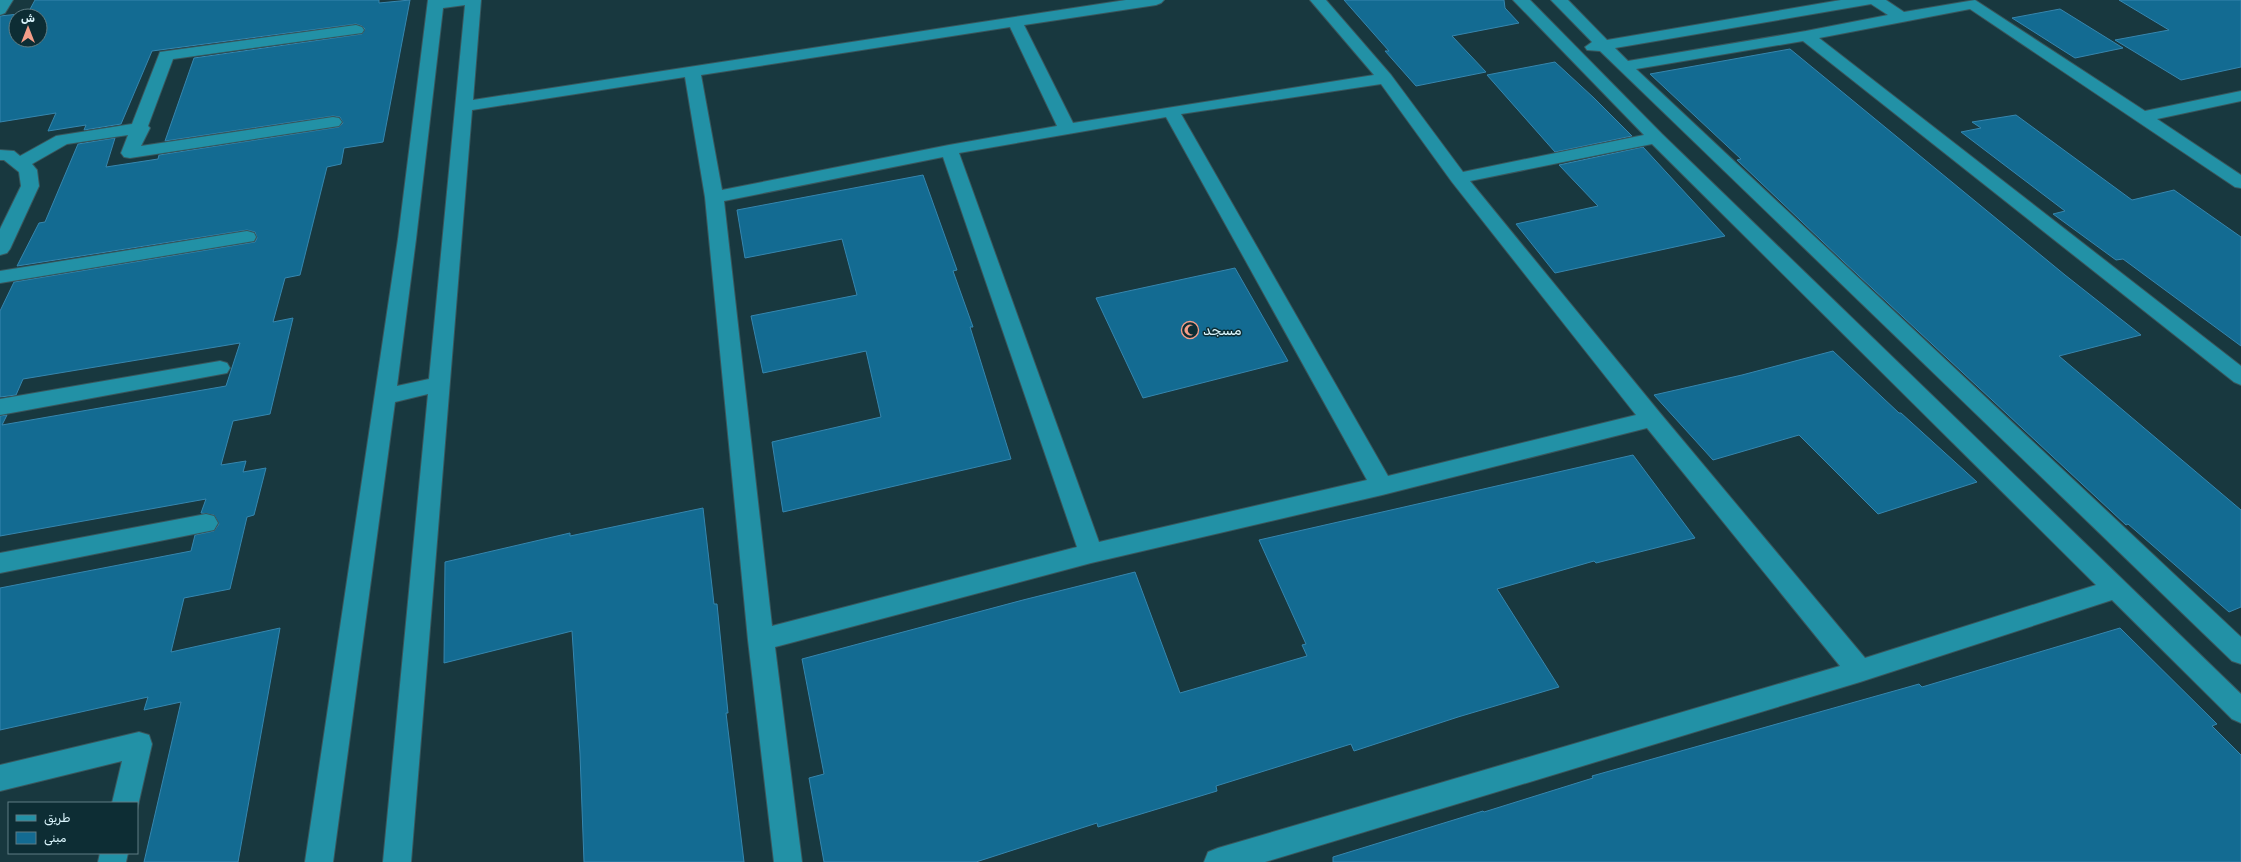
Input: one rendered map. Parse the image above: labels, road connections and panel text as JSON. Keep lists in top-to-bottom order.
{
  "places": {
    "mosque": ["مسجد"]
  },
  "legend": ["طريق", "مبنى"],
  "north": "top"
}
